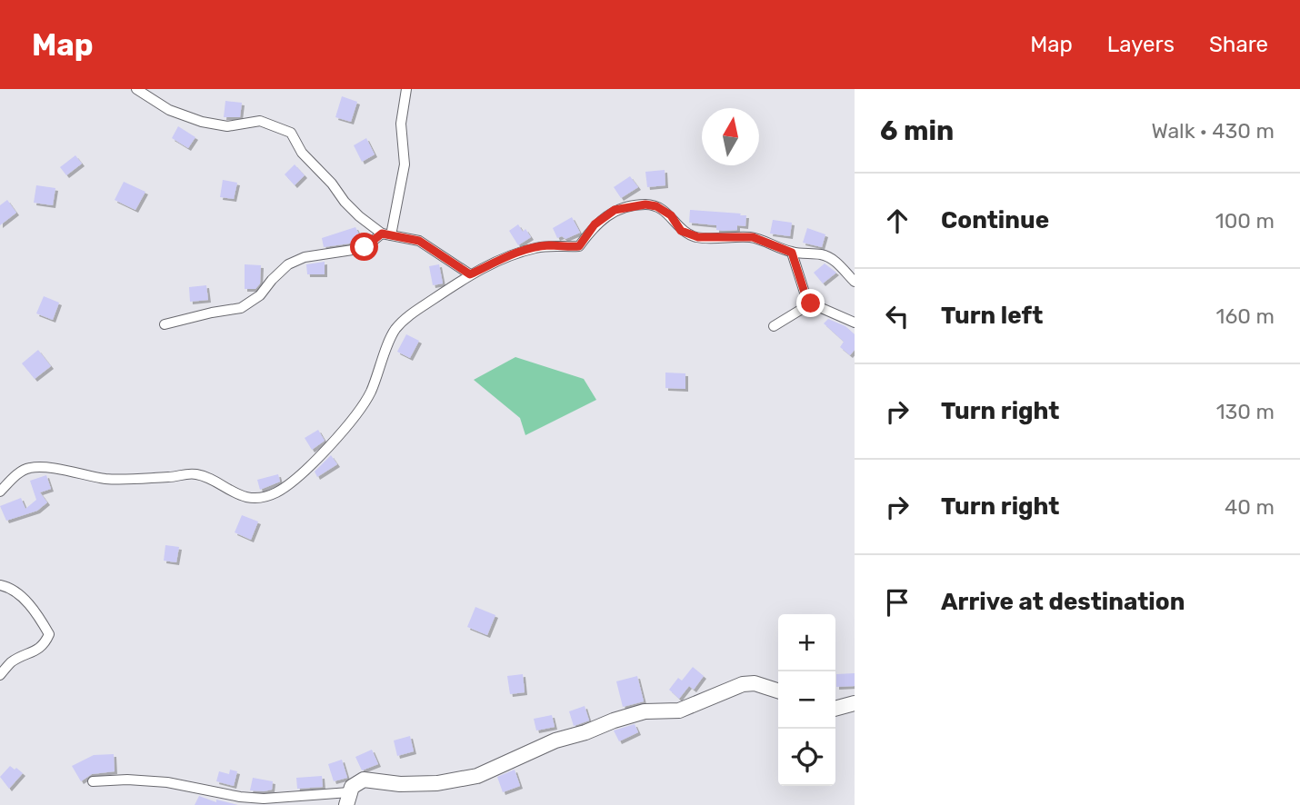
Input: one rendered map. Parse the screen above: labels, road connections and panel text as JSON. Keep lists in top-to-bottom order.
{
  "north": "top",
  "page": {
    "header": "Map",
    "nav": ["Map", "Layers", "Share"],
    "heading": ["6 min", "Walk · 430 m"],
    "list": [
      ["Continue", "100 m"],
      ["Turn left", "160 m"],
      ["Turn right", "130 m"],
      ["Turn right", "40 m"],
      "Arrive at destination"
    ],
    "map_buttons": ["+", "−"]
  }
}
